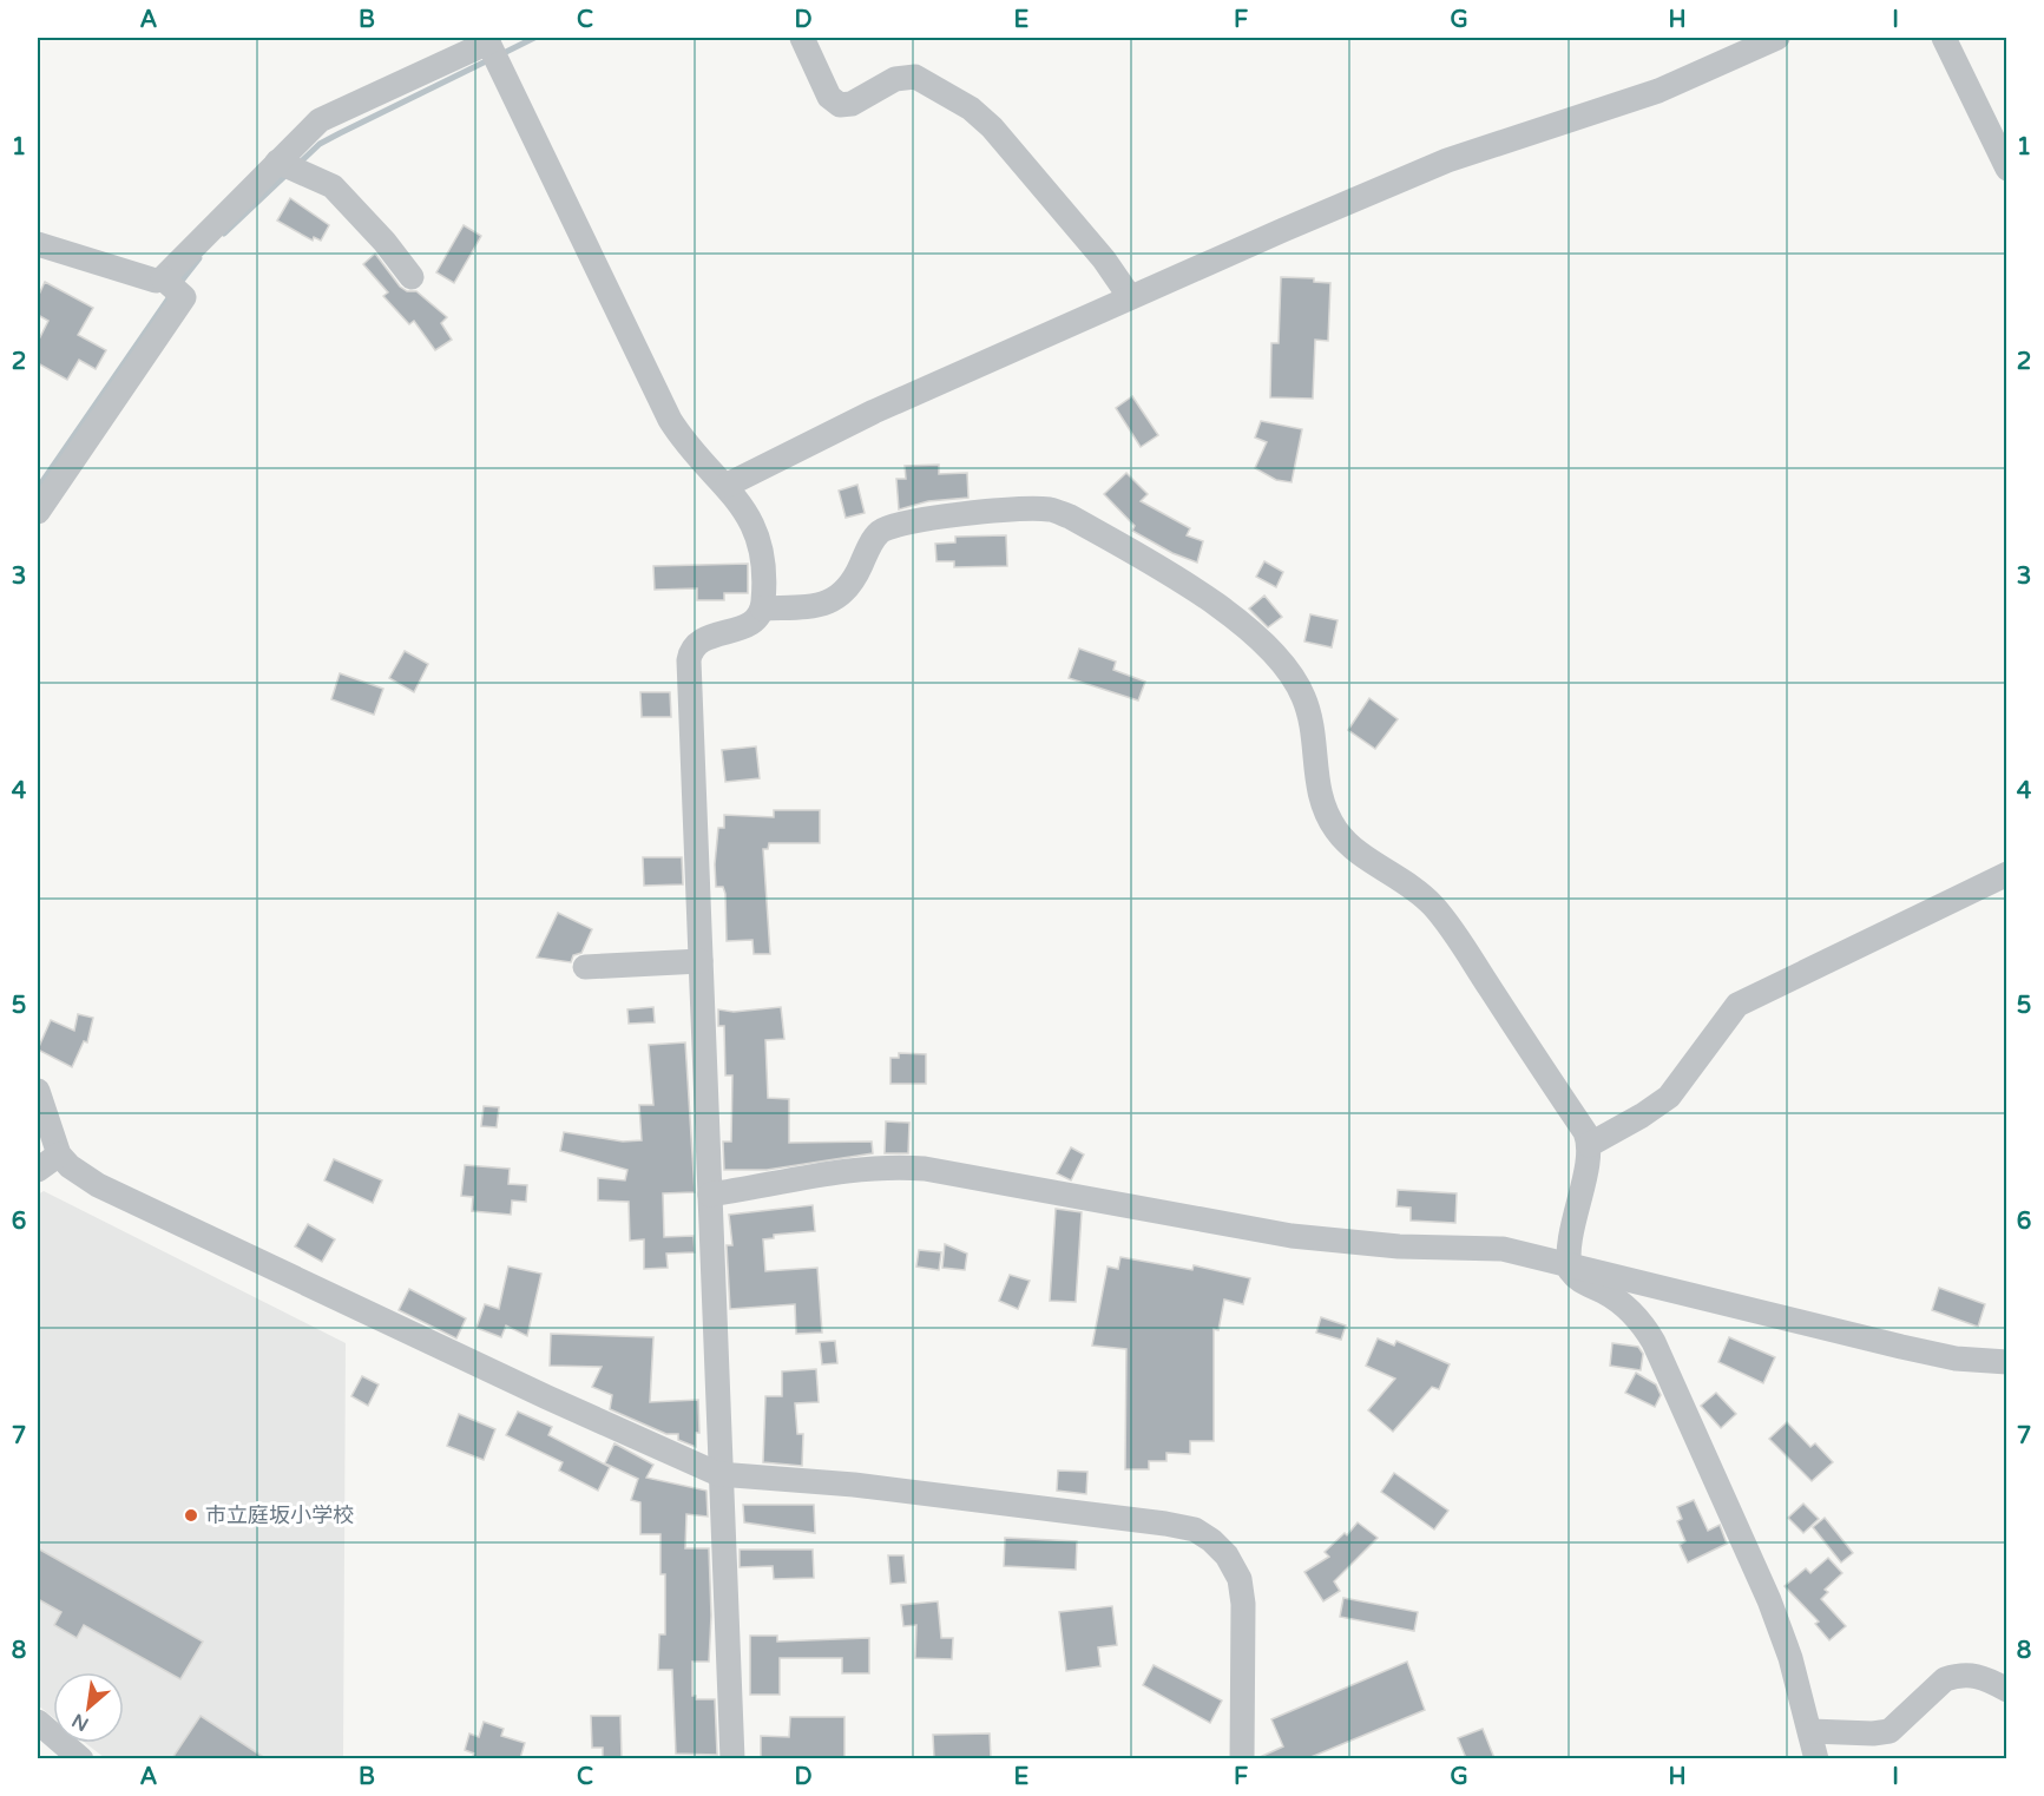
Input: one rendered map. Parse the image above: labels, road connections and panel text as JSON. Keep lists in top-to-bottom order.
{
  "places": ["市立庭坂小学校"],
  "north": "bottom left",
  "grid": {
    "columns": [
      "A",
      "B",
      "C",
      "D",
      "E",
      "F",
      "G",
      "H",
      "I"
    ],
    "rows": [
      "1",
      "2",
      "3",
      "4",
      "5",
      "6",
      "7",
      "8"
    ]
  }
}
